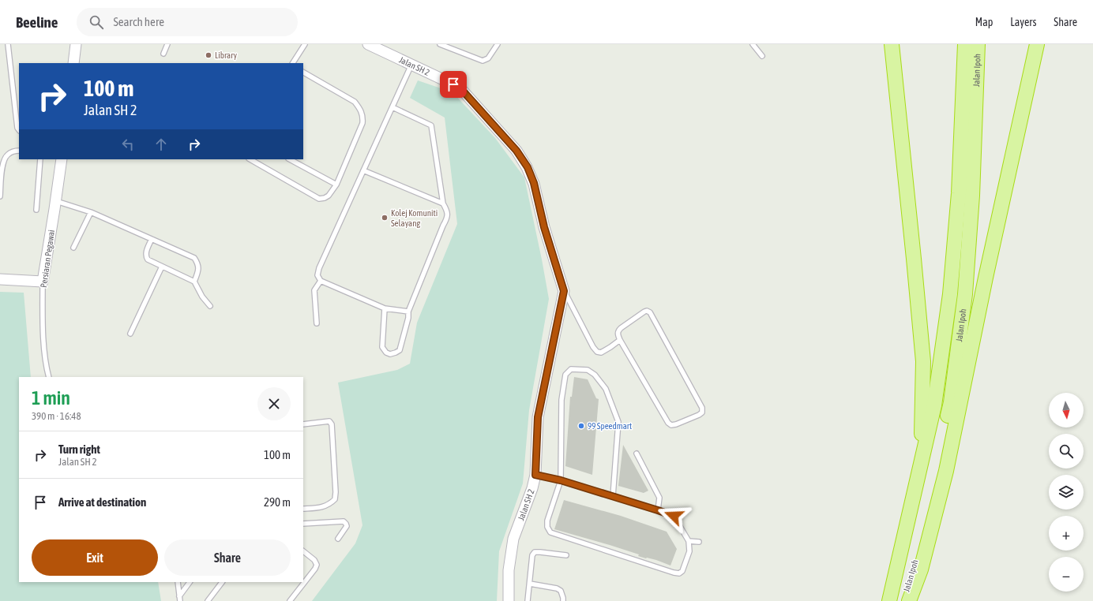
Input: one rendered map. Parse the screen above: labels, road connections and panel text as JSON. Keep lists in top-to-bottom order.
{
  "streets": {
    "highway": ["Jalan Ipoh"],
    "street": ["Jalan SH 2", "Persiaran Pegawai"]
  },
  "places": ["Library", "Kolej Komuniti Selayang", "99 Speedmart"],
  "north": "bottom",
  "page": {
    "header": "Beeline",
    "search": "Search here",
    "nav": ["Map", "Layers", "Share"],
    "turn": ["100 m", "Jalan SH 2"],
    "heading": ["1 min", "390 m · 16:48"],
    "map_buttons": ["+", "−"],
    "list": [
      {
        "name": "Turn right",
        "note": "Jalan SH 2",
        "value": "100 m"
      },
      {
        "name": "Arrive at destination",
        "value": "290 m"
      }
    ],
    "buttons": ["Exit", "Share"]
  }
}
